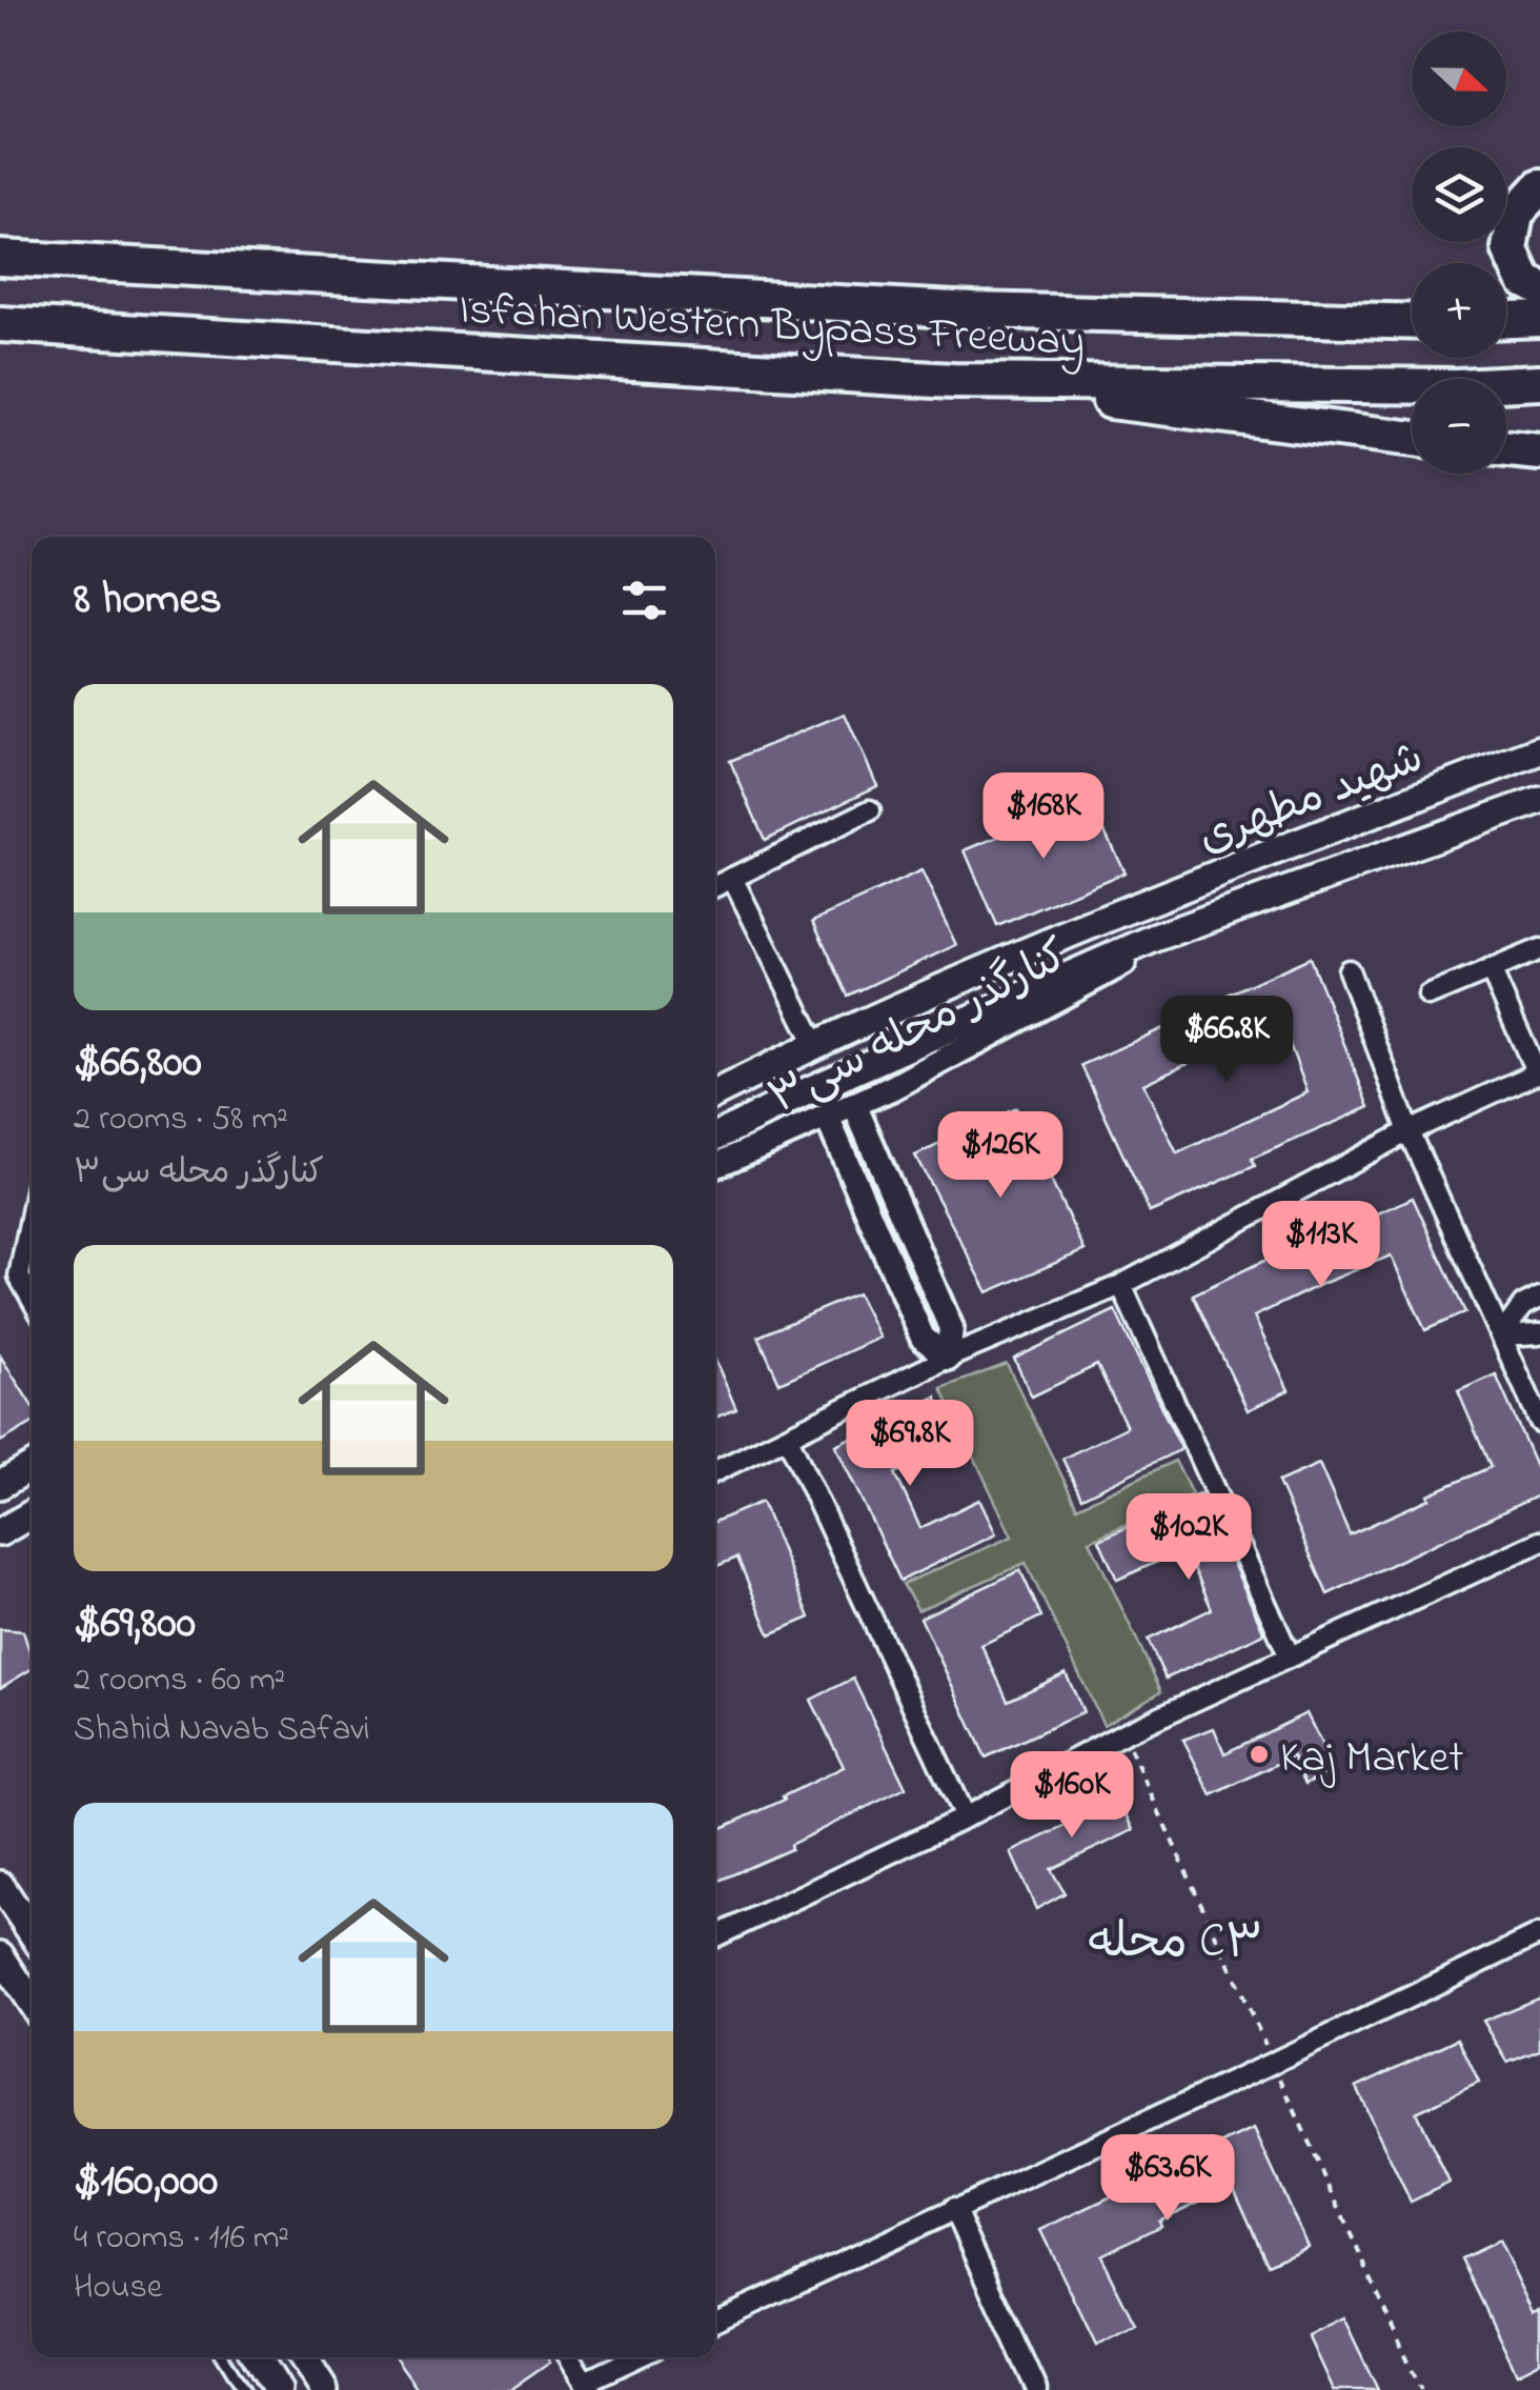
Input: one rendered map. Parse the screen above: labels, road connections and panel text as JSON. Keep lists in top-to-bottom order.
{
  "streets": {
    "highway": ["Isfahan Western Bypass Freeway"],
    "main road": ["شهید مطهری"],
    "street": ["کنارگذر محله سی۳"]
  },
  "crossings": [
    ["شهید مطهری", "کنارگذر محله سی۳"]
  ],
  "districts": ["محله C۳"],
  "places": ["Kaj Market"],
  "north": "right",
  "page": {
    "map_buttons": ["+", "−"],
    "heading": "8 homes",
    "list": [
      {
        "name": "$66,800",
        "note": "2 rooms · 58 m² · کنارگذر محله سی۳"
      },
      {
        "name": "$69,800",
        "note": "2 rooms · 60 m² · Shahid Navab Safavi"
      },
      {
        "name": "$160,000",
        "note": "4 rooms · 116 m² · House"
      }
    ],
    "price": [
      "$168K",
      "$66.8K",
      "$126K",
      "$113K",
      "$69.8K",
      "$102K",
      "$160K",
      "$63.6K"
    ]
  }
}
